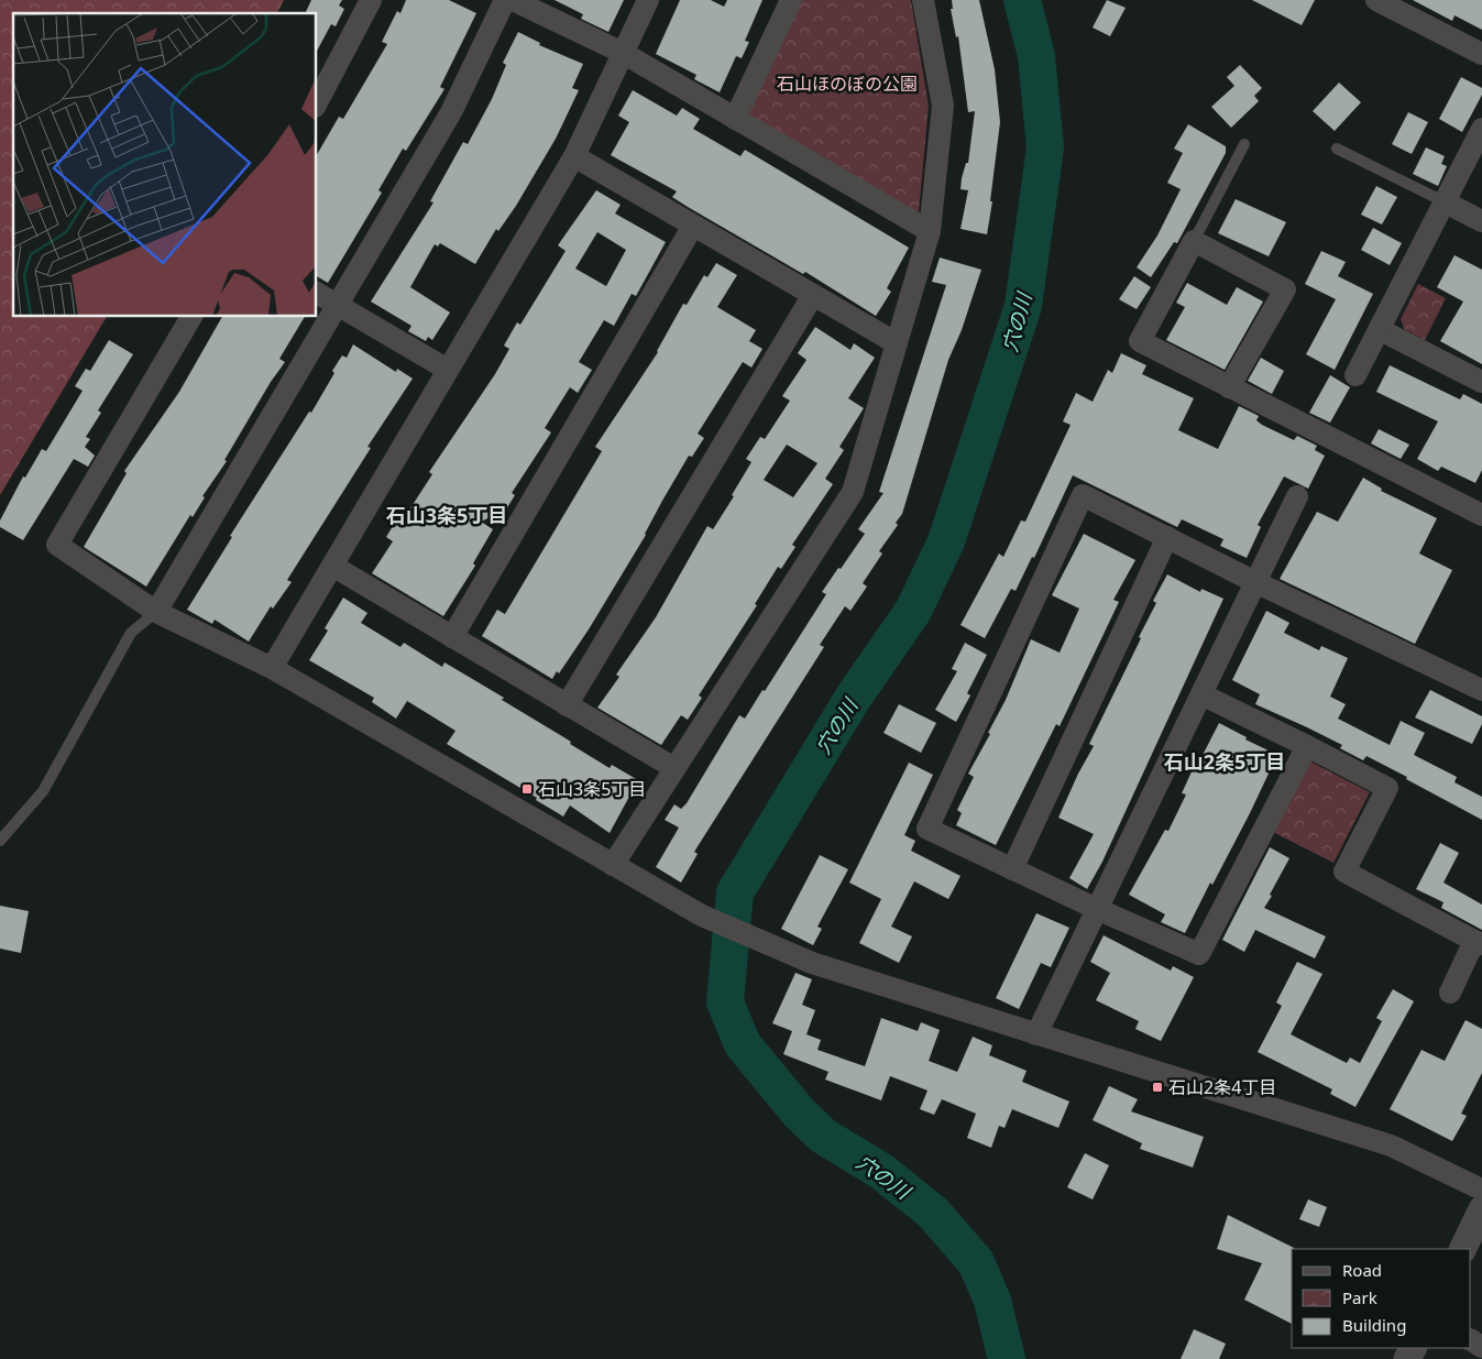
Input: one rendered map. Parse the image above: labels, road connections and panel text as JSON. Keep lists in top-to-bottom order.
{
  "districts": ["石山3条5丁目", "石山2条5丁目"],
  "water": ["穴の川"],
  "parks": ["石山ほのぼの公園"],
  "places": {
    "transit": ["石山3条5丁目", "石山2条4丁目"]
  },
  "legend": ["Road", "Park", "Building"]
}
